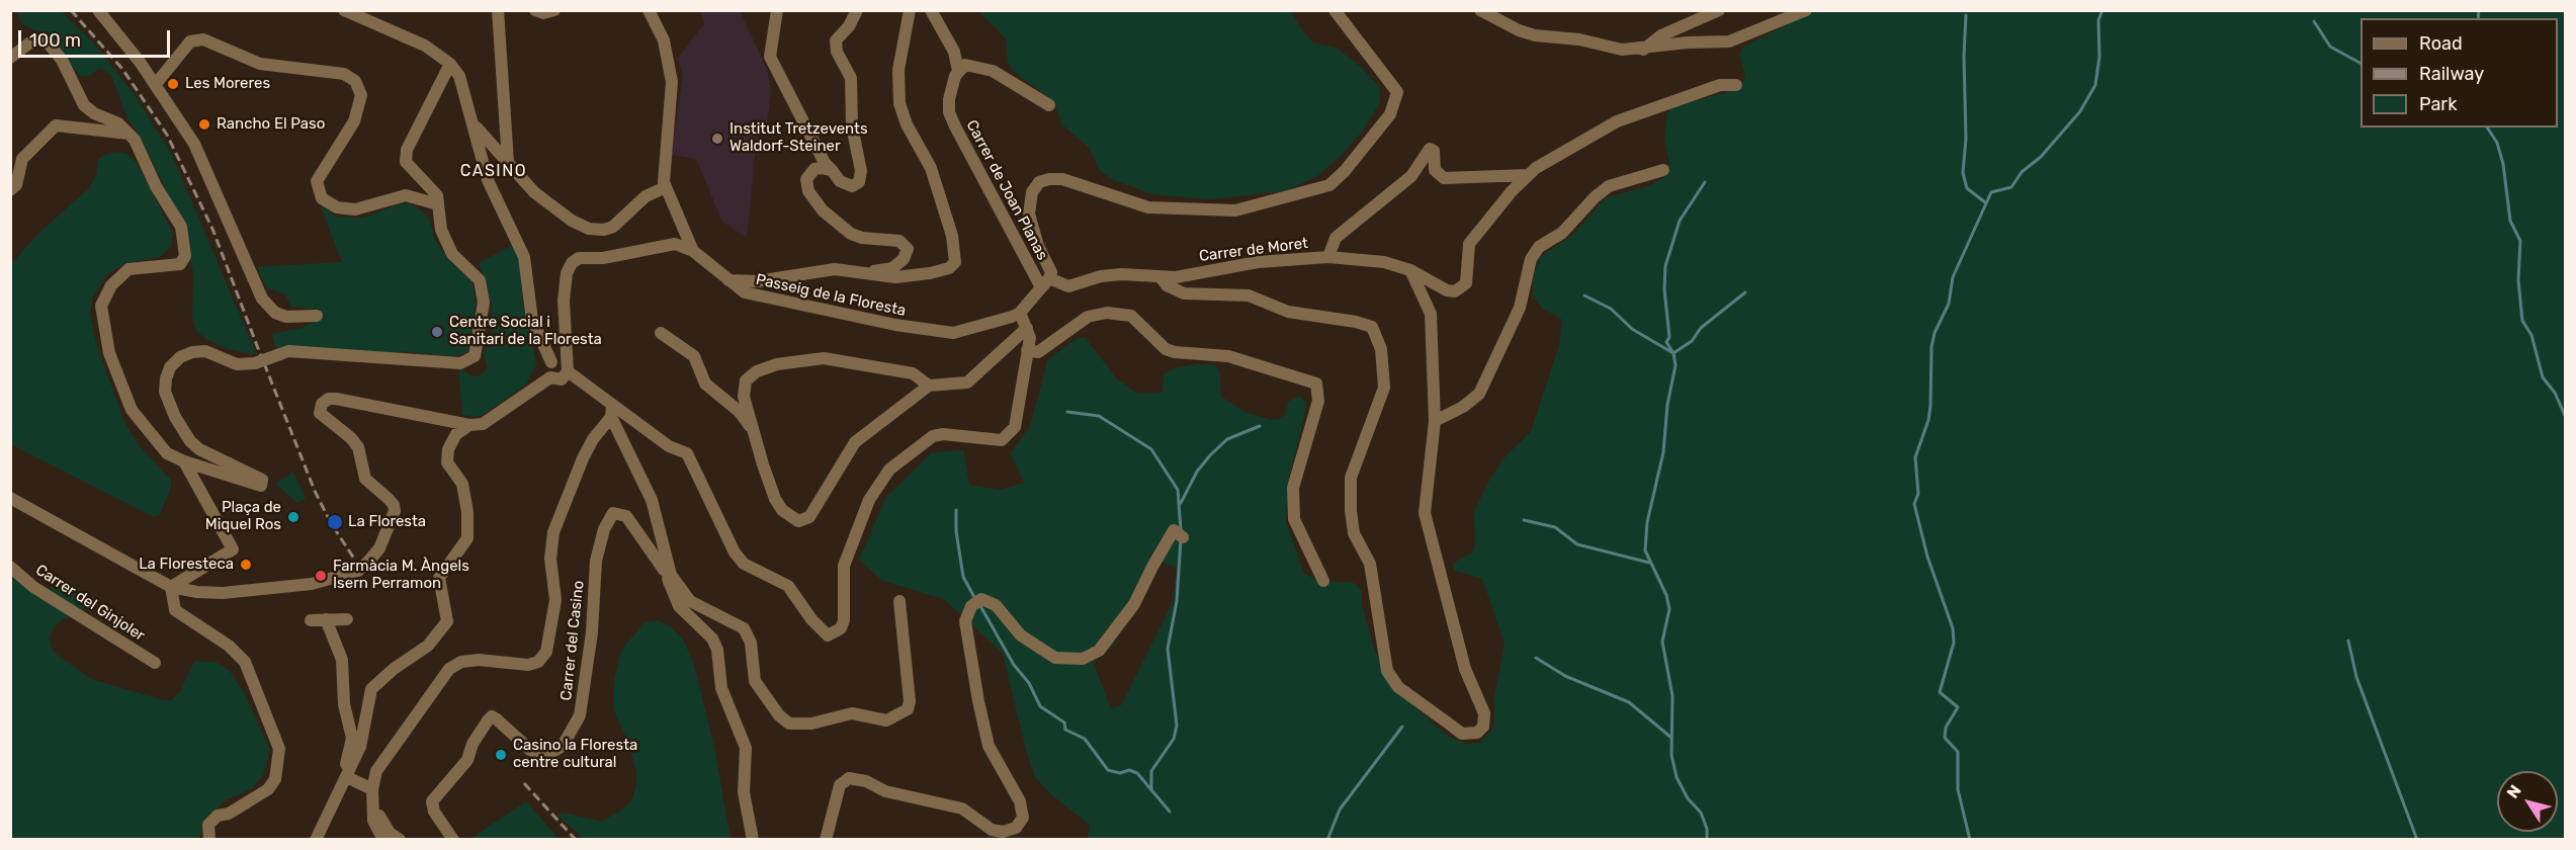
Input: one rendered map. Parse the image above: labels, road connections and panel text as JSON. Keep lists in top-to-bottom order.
{
  "streets": {
    "street": [
      "Carrer de Joan Planas",
      "Carrer de Moret",
      "Passeig de la Floresta",
      "Carrer del Ginjoler",
      "Carrer del Casino"
    ]
  },
  "crossings": [
    ["Carrer de Joan Planas", "Carrer de Moret"]
  ],
  "districts": ["CASINO"],
  "places": [
    "Les Moreres",
    "Rancho El Paso",
    "Institut Tretzevents Waldorf-Steiner",
    "Centre Social i Sanitari de la Floresta",
    "Plaça de Miquel Ros",
    "La Floresta",
    "La Floresteca",
    "Farmàcia M. Àngels Isern Perramon",
    "Casino la Floresta centre cultural"
  ],
  "legend": ["Road", "Railway", "Park"],
  "scale_bar": "100 m",
  "north": "top left"
}
